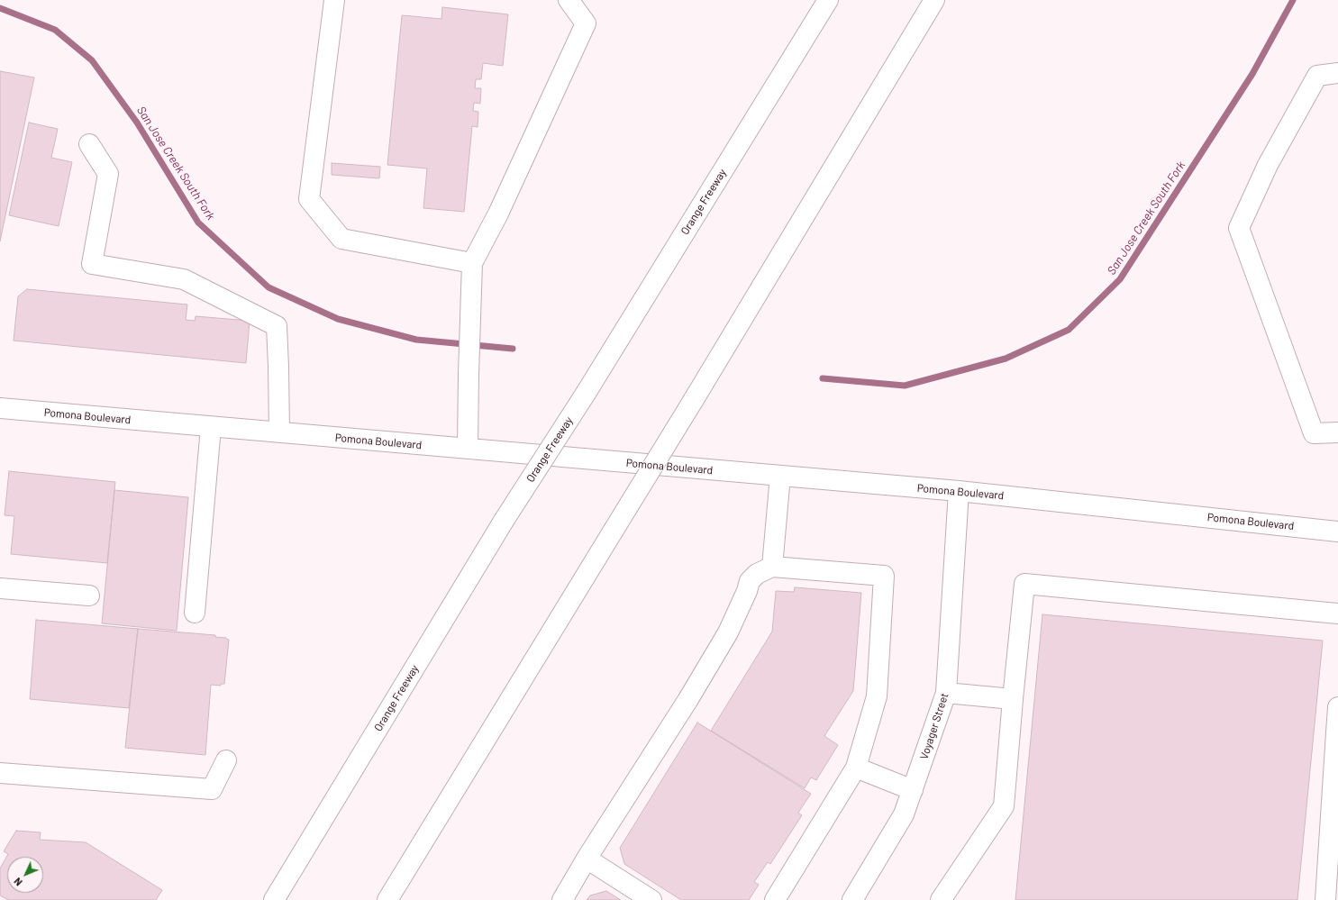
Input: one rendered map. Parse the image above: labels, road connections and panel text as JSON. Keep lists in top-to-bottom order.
{
  "streets": {
    "main road": ["Orange Freeway", "Pomona Boulevard", "Voyager Street"]
  },
  "crossings": [
    ["Pomona Boulevard", "Voyager Street"]
  ],
  "water": ["San Jose Creek South Fork"],
  "north": "bottom left"
}
